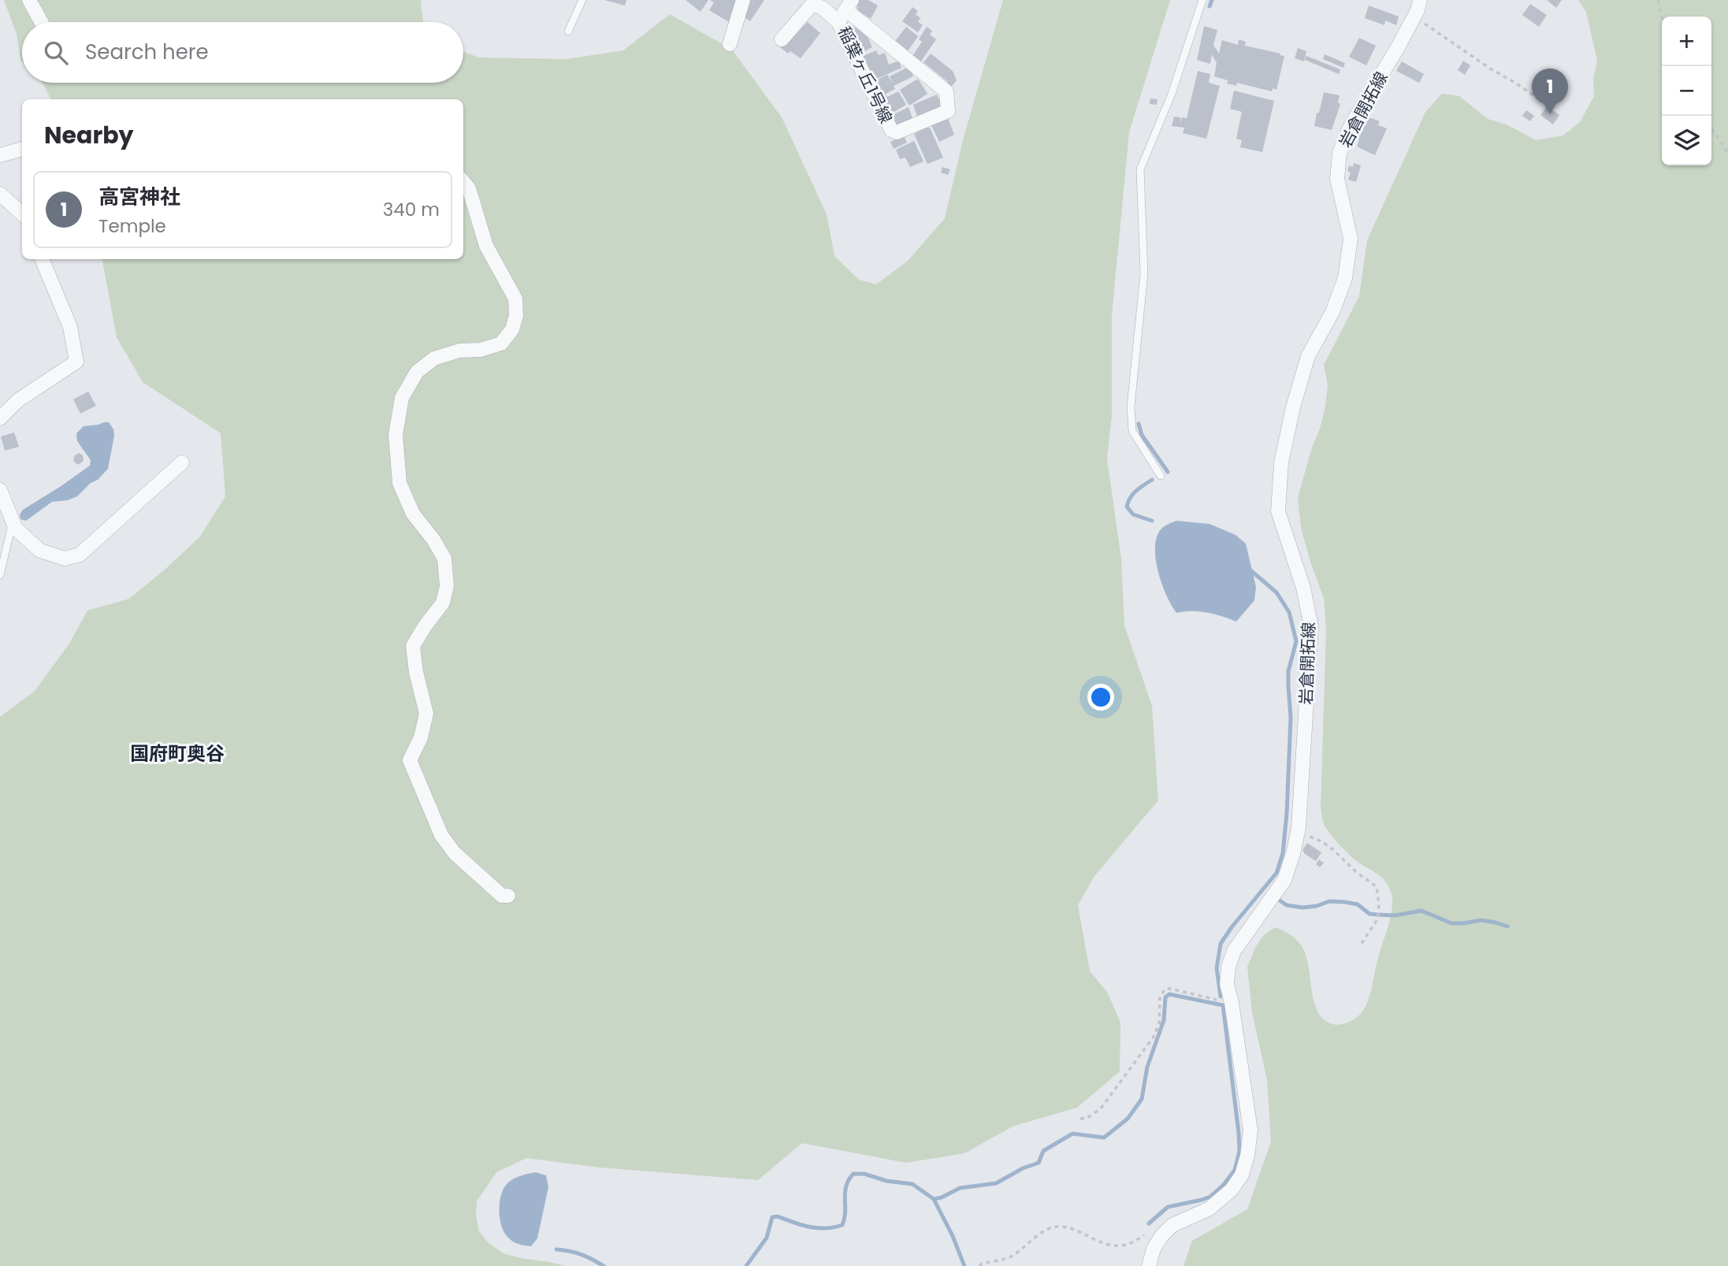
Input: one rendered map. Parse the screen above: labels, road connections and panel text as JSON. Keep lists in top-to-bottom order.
{
  "streets": {
    "street": ["稲葉ヶ丘1号線", "岩倉開拓線"]
  },
  "districts": ["国府町奥谷"],
  "page": {
    "map_buttons": ["+", "−"],
    "search": "Search here",
    "pins": "1",
    "heading": "Nearby",
    "list": [
      {
        "mark": "1",
        "name": "高宮神社",
        "note": "Temple",
        "value": "340 m"
      }
    ]
  }
}
